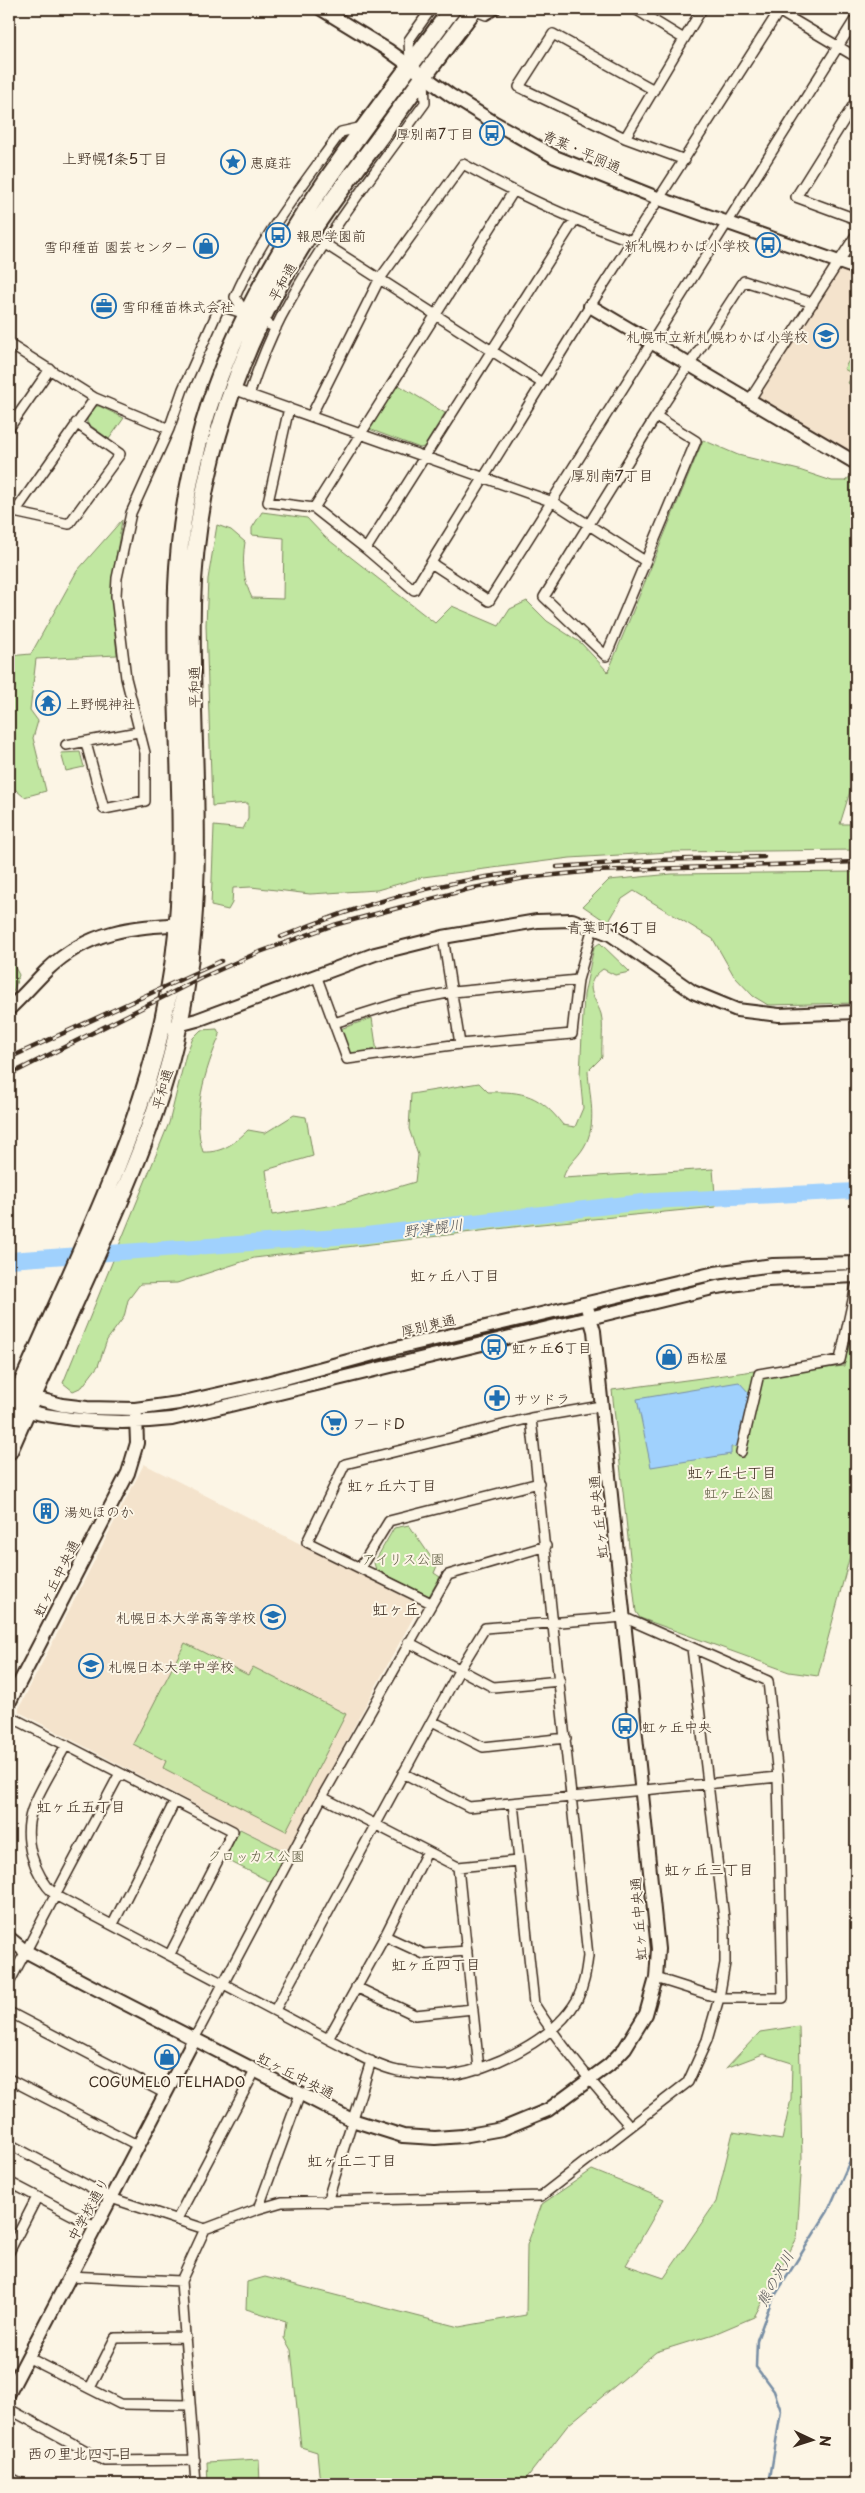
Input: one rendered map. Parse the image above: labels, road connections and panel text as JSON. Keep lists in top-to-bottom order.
{
  "streets": {
    "highway": ["平和通"],
    "street": [
      "青葉・平岡通",
      "厚別東通",
      "虹ヶ丘中央通",
      "中学校通り"
    ]
  },
  "crossings": [
    ["青葉・平岡通", "平和通"],
    ["平和通", "厚別東通"],
    ["厚別東通", "虹ヶ丘中央通"],
    ["虹ヶ丘中央通", "中学校通り"]
  ],
  "districts": [
    "上野幌1条5丁目",
    "厚別南7丁目",
    "青葉町16丁目",
    "虹ヶ丘八丁目",
    "虹ヶ丘七丁目",
    "虹ヶ丘六丁目",
    "虹ヶ丘",
    "虹ヶ丘五丁目",
    "虹ヶ丘三丁目",
    "虹ヶ丘四丁目",
    "虹ヶ丘二丁目",
    "西の里北四丁目"
  ],
  "water": ["野津幌川", "熊の沢川"],
  "parks": ["虹ヶ丘公園", "アイリス公園", "クロッカス公園"],
  "places": {
    "bus stop": [
      "厚別南7丁目",
      "報恩学園前",
      "新札幌わかば小学校",
      "虹ヶ丘6丁目",
      "虹ヶ丘中央"
    ],
    "place": ["恵庭荘"],
    "shop": ["雪印種苗 園芸センター", "西松屋", "COGUMELO TELHADO"],
    "office": ["雪印種苗株式会社"],
    "school or university": ["札幌市立新札幌わかば小学校", "札幌日本大学高等学校", "札幌日本大学中学校"],
    "temple": ["上野幌神社"],
    "pharmacy": ["サツドラ"],
    "supermarket": ["フードD"],
    "building": ["湯処ほのか"]
  },
  "north": "right"
}
